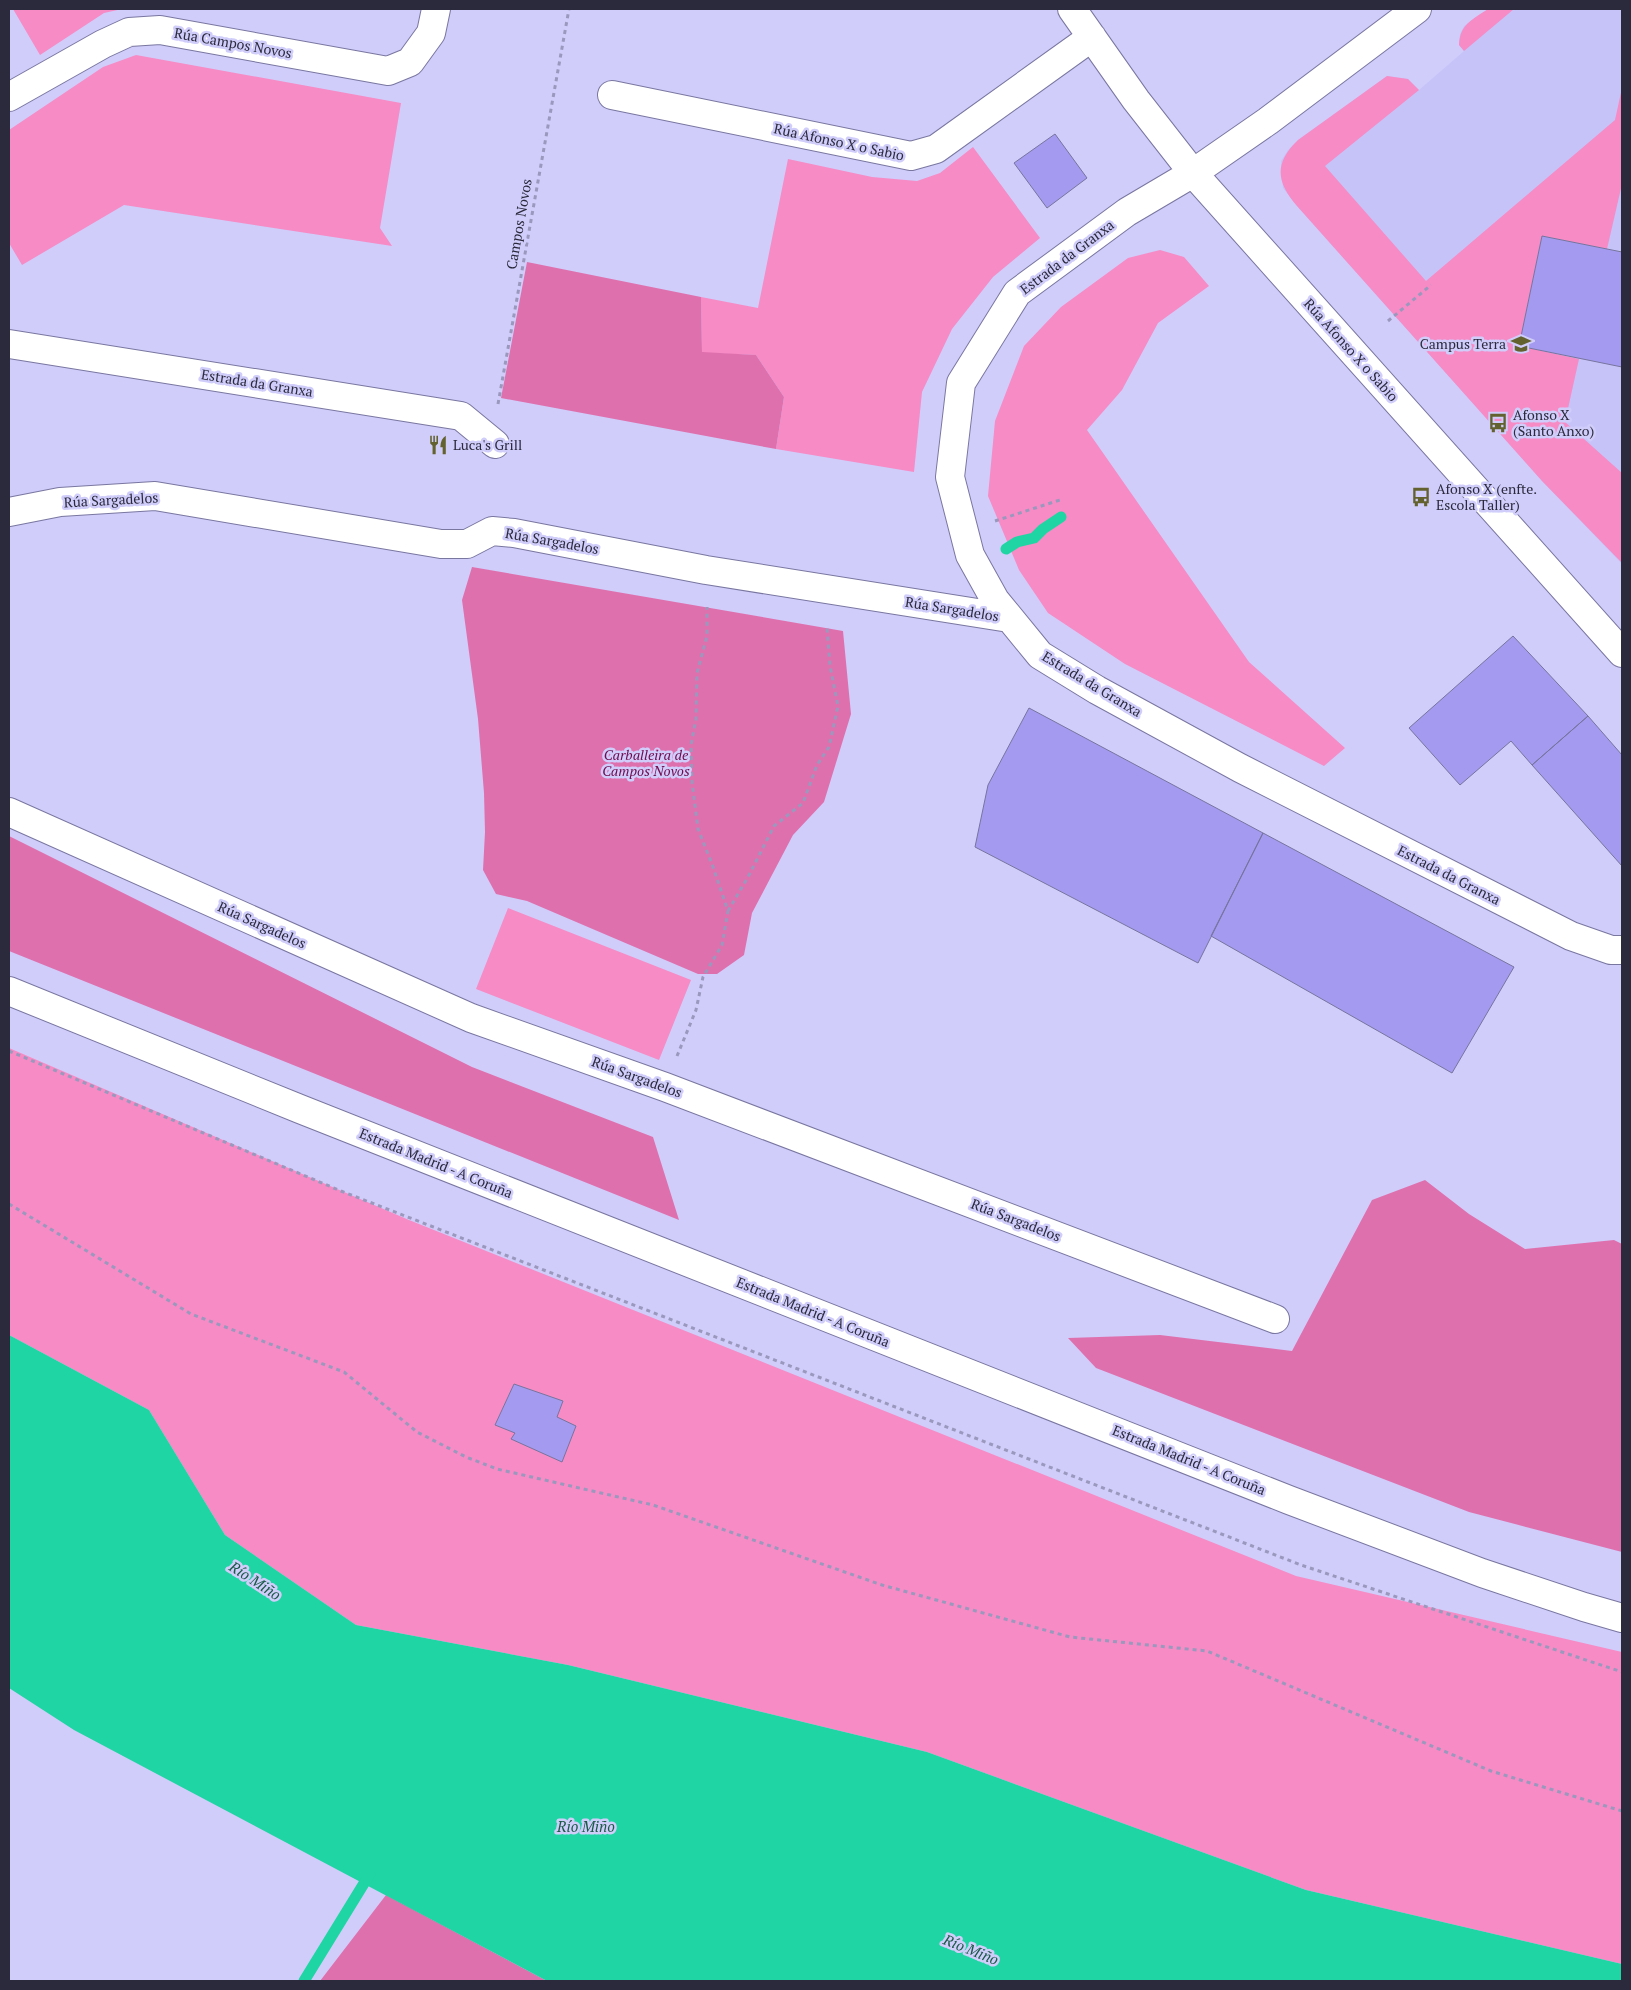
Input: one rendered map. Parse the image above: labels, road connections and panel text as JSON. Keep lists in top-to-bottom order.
{
  "streets": {
    "main road": [
      "Rúa Campos Novos",
      "Rúa Afonso X o Sabio",
      "Estrada da Granxa",
      "Rúa Sargadelos",
      "Estrada Madrid - A Coruña"
    ],
    "path": ["Campos Novos"]
  },
  "crossings": [
    ["Rúa Afonso X o Sabio", "Estrada da Granxa"],
    ["Campos Novos", "Estrada da Granxa"],
    ["Estrada da Granxa", "Rúa Sargadelos"]
  ],
  "water": ["Río Miño"],
  "parks": ["Carballeira de Campos Novos"],
  "places": {
    "school or university": ["Campus Terra"],
    "bus stop": ["Afonso X (Santo Anxo)", "Afonso X (enfte. Escola Taller)"],
    "restaurant": ["Luca's Grill"]
  }
}
